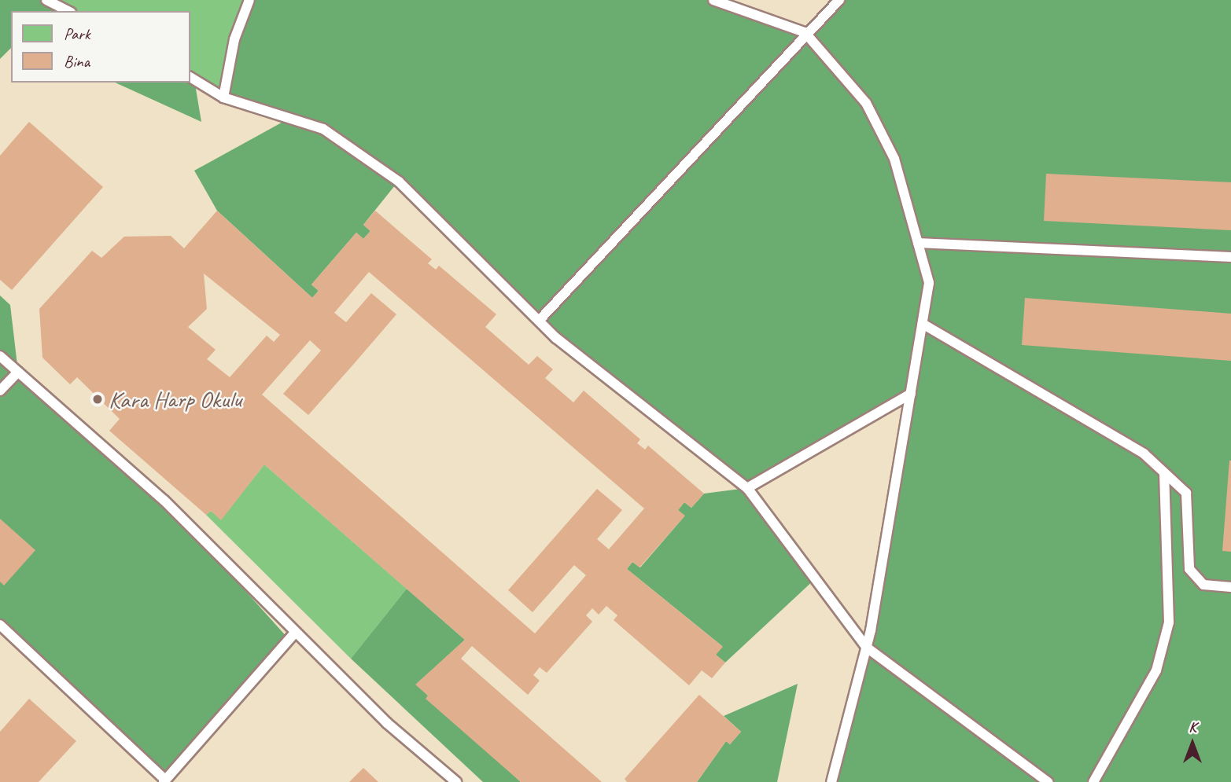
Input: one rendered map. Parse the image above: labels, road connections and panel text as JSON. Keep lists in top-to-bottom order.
{
  "places": ["Kara Harp Okulu"],
  "legend": ["Park", "Bina"],
  "north": "top"
}
